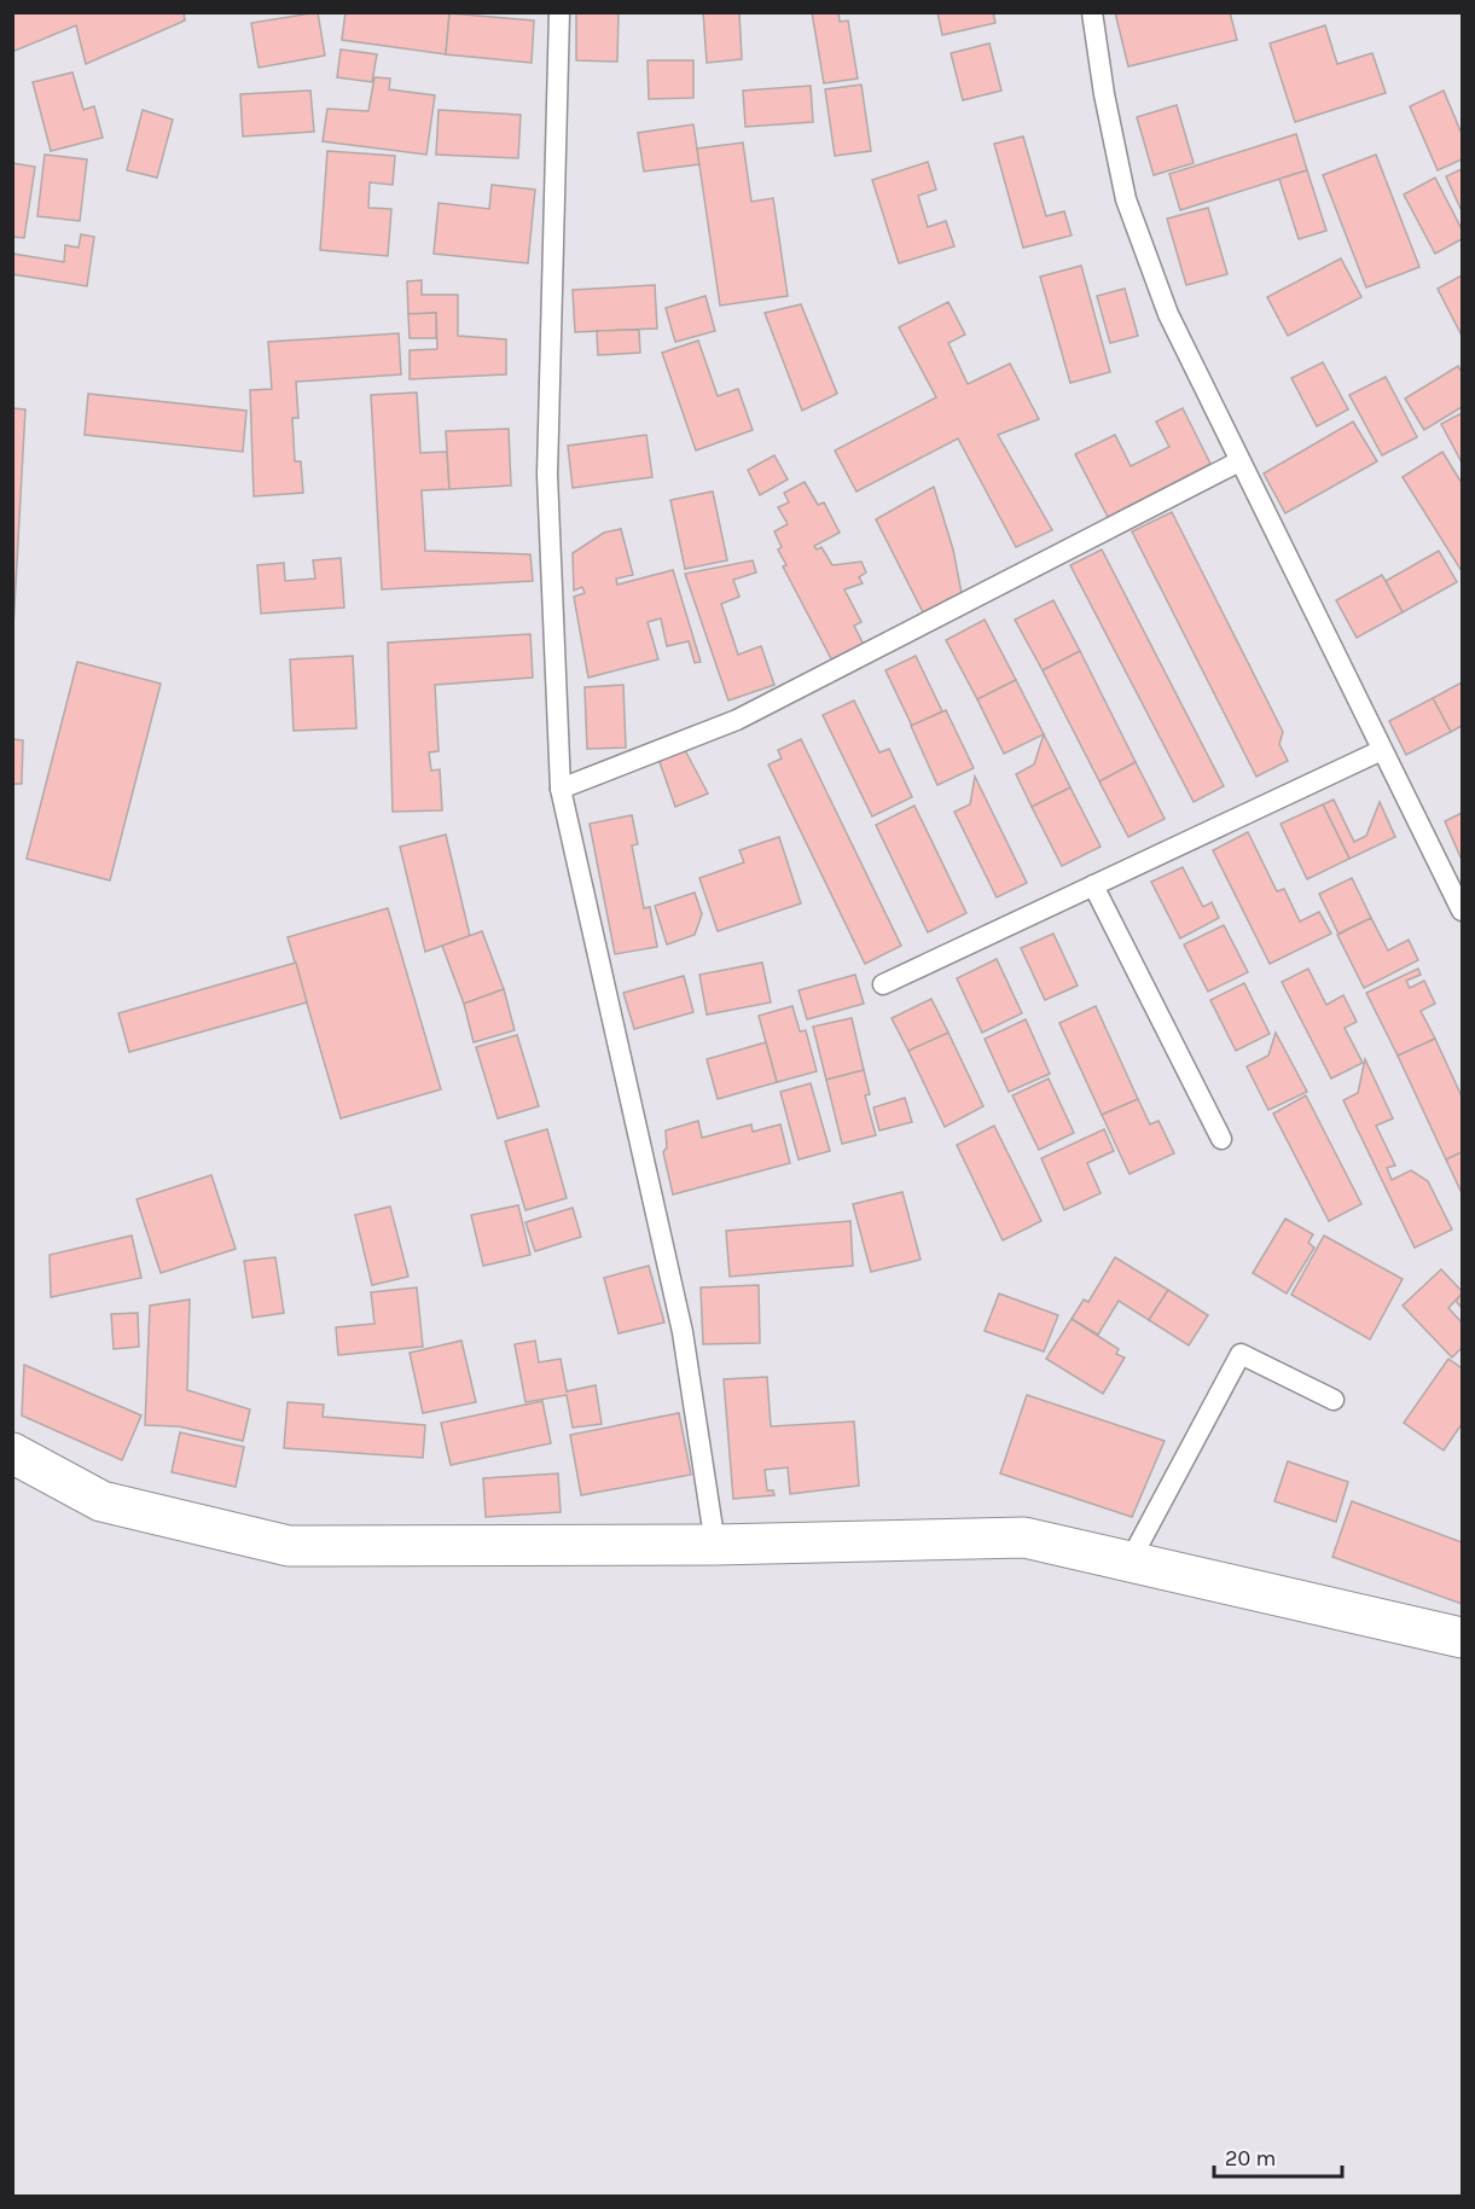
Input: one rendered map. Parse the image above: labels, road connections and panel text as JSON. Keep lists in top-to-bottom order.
{
  "scale_bar": "20 m"
}
